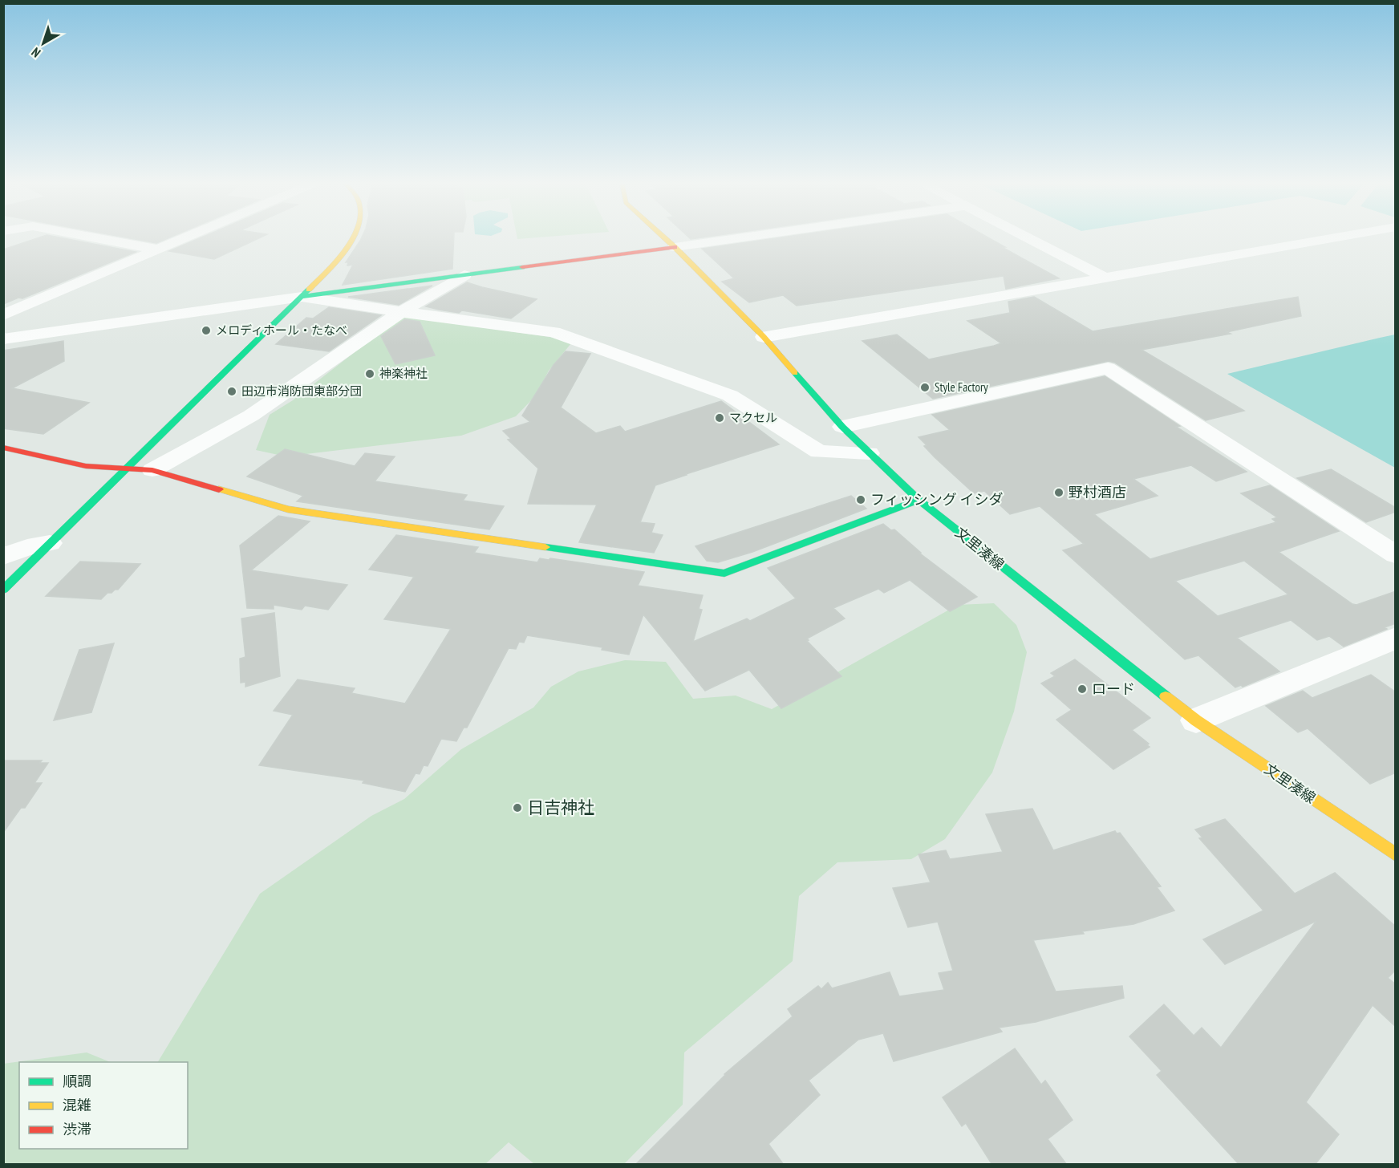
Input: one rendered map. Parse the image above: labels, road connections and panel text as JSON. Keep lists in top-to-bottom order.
{
  "streets": {
    "street": ["文里湊線"]
  },
  "places": [
    "メロディホール・たなべ",
    "神楽神社",
    "Style Factory",
    "田辺市消防団東部分団",
    "マクセル",
    "野村酒店",
    "フィッシング イシダ",
    "ロード",
    "日吉神社"
  ],
  "legend": ["順調", "混雑", "渋滞"],
  "north": "bottom left"
}
